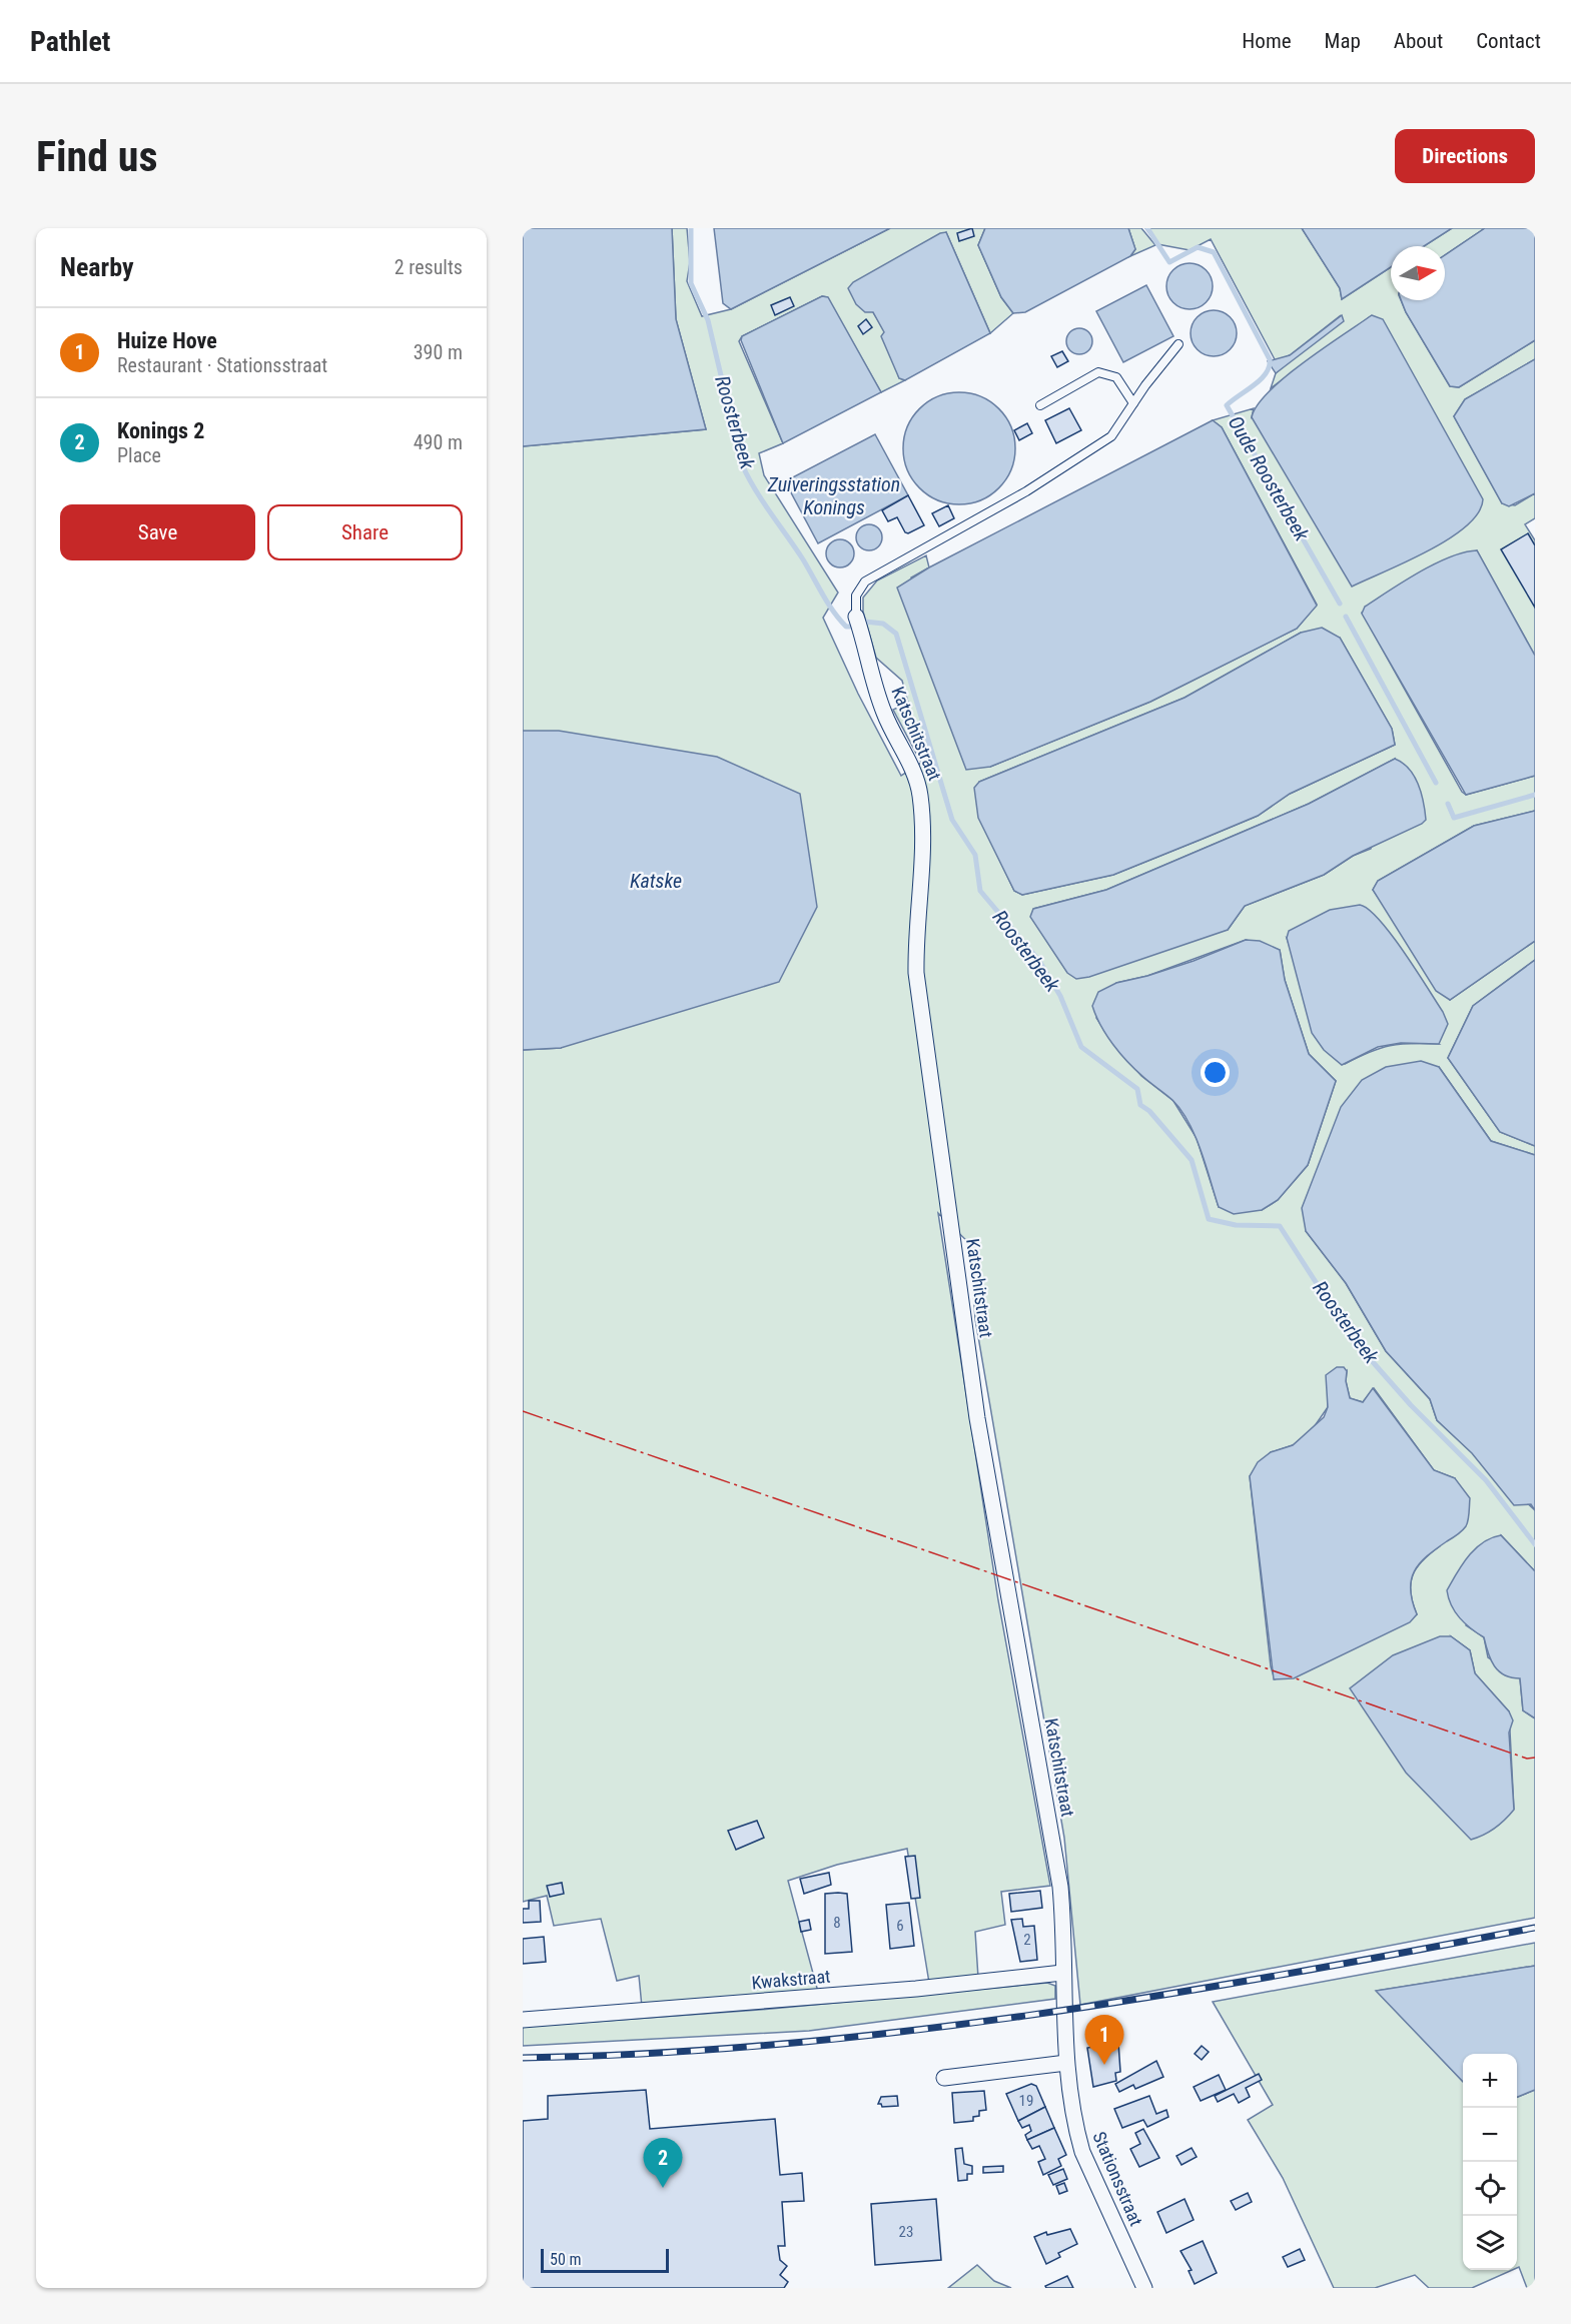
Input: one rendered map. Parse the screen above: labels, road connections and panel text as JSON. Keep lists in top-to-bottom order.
{
  "streets": {
    "street": ["Katschitstraat", "Kwakstraat", "Stationsstraat"]
  },
  "crossings": [
    ["Katschitstraat", "Kwakstraat"],
    ["Katschitstraat", "Stationsstraat"],
    ["Kwakstraat", "Stationsstraat"]
  ],
  "water": [
    "Roosterbeek",
    "Oude Roosterbeek",
    "Zuiveringsstation Konings",
    "Katske"
  ],
  "house_numbers": [
    "8",
    "6",
    "2",
    "19",
    "23"
  ],
  "scale_bar": "50 m",
  "north": "right",
  "page": {
    "header": "Pathlet",
    "nav": [
      "Home",
      "Map",
      "About",
      "Contact"
    ],
    "buttons": [
      "Directions",
      ["Save", "Share"]
    ],
    "title": "Find us",
    "heading": ["Nearby", "2 results"],
    "list": [
      {
        "mark": "1",
        "name": "Huize Hove",
        "note": "Restaurant · Stationsstraat",
        "value": "390 m"
      },
      {
        "mark": "2",
        "name": "Konings 2",
        "note": "Place",
        "value": "490 m"
      }
    ],
    "pins": ["1", "2"],
    "map_buttons": ["+", "−"],
    "scale": "50 m"
  }
}
